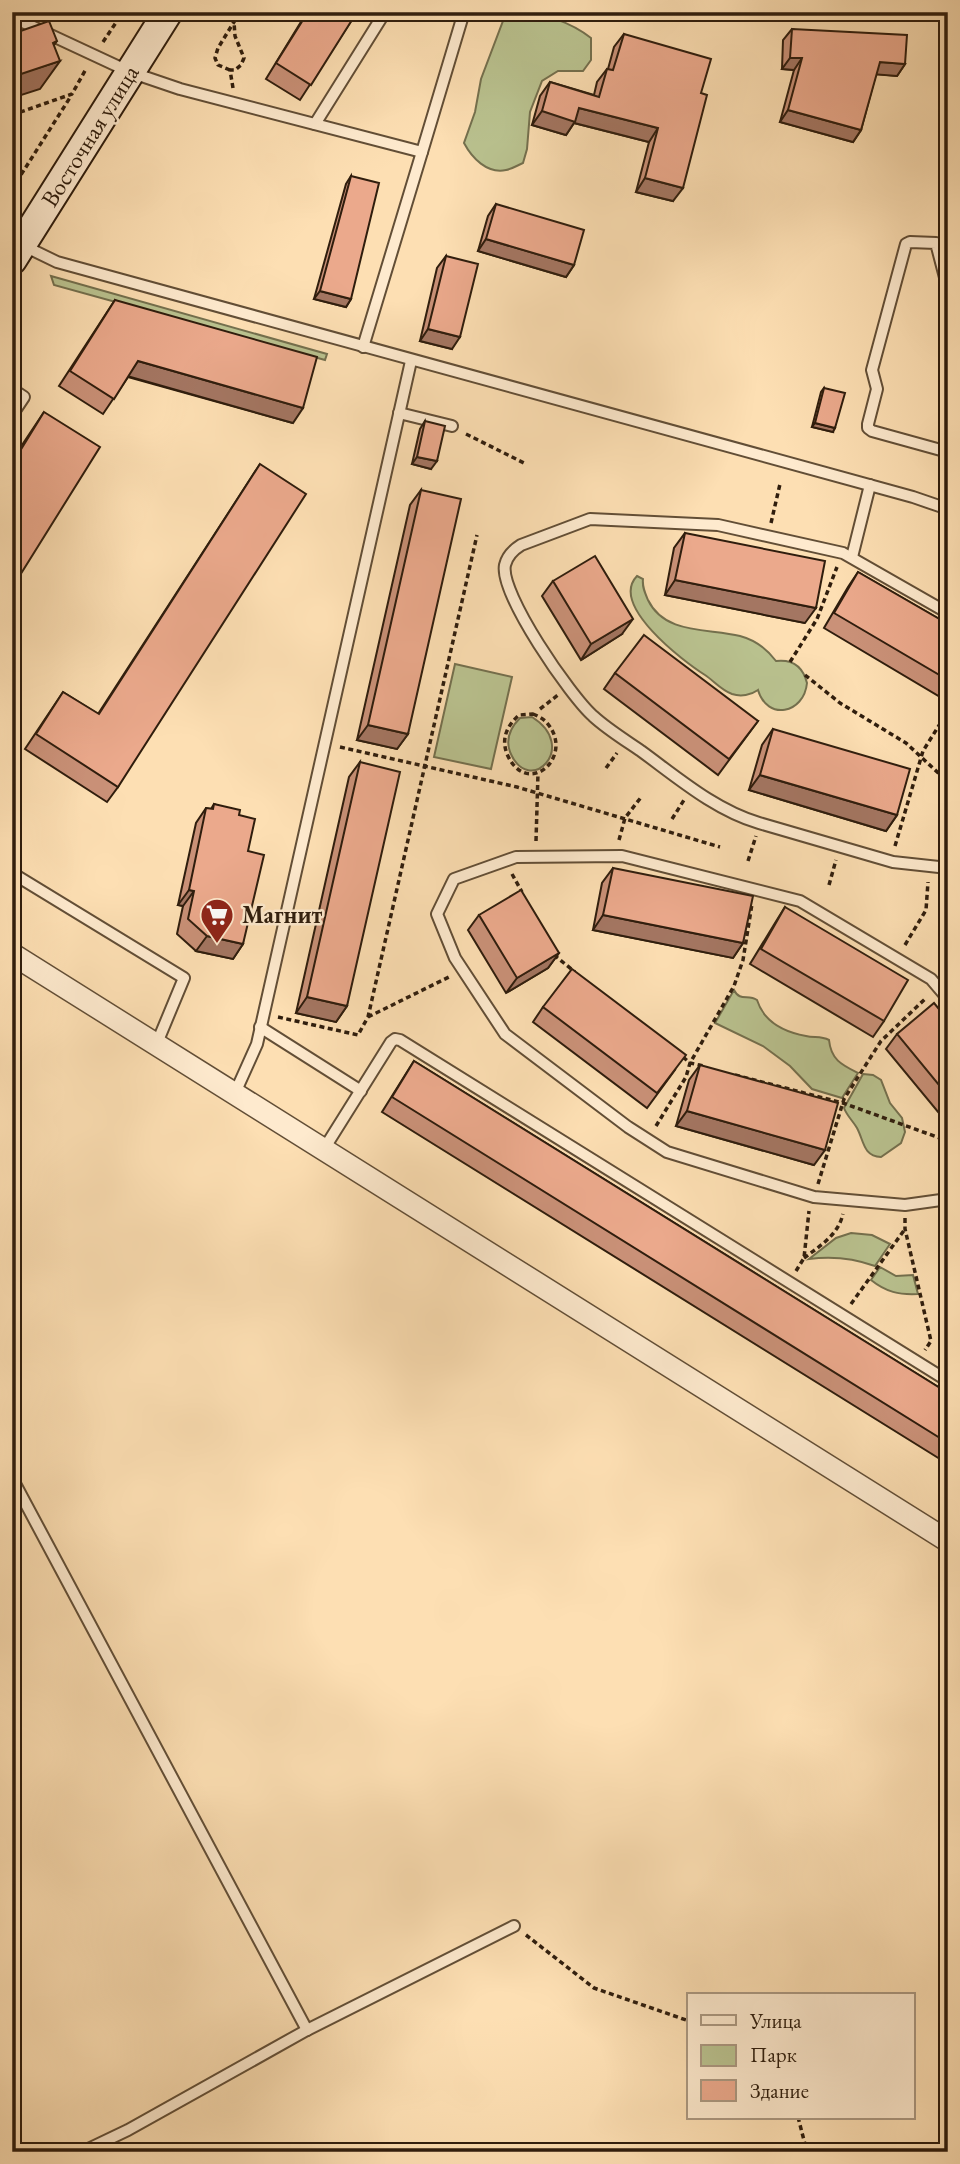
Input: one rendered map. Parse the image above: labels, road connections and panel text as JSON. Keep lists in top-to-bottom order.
{
  "streets": {
    "main road": ["Восточная улица"]
  },
  "places": {
    "supermarket": ["Магнит"]
  },
  "legend": ["Улица", "Парк", "Здание"]
}
